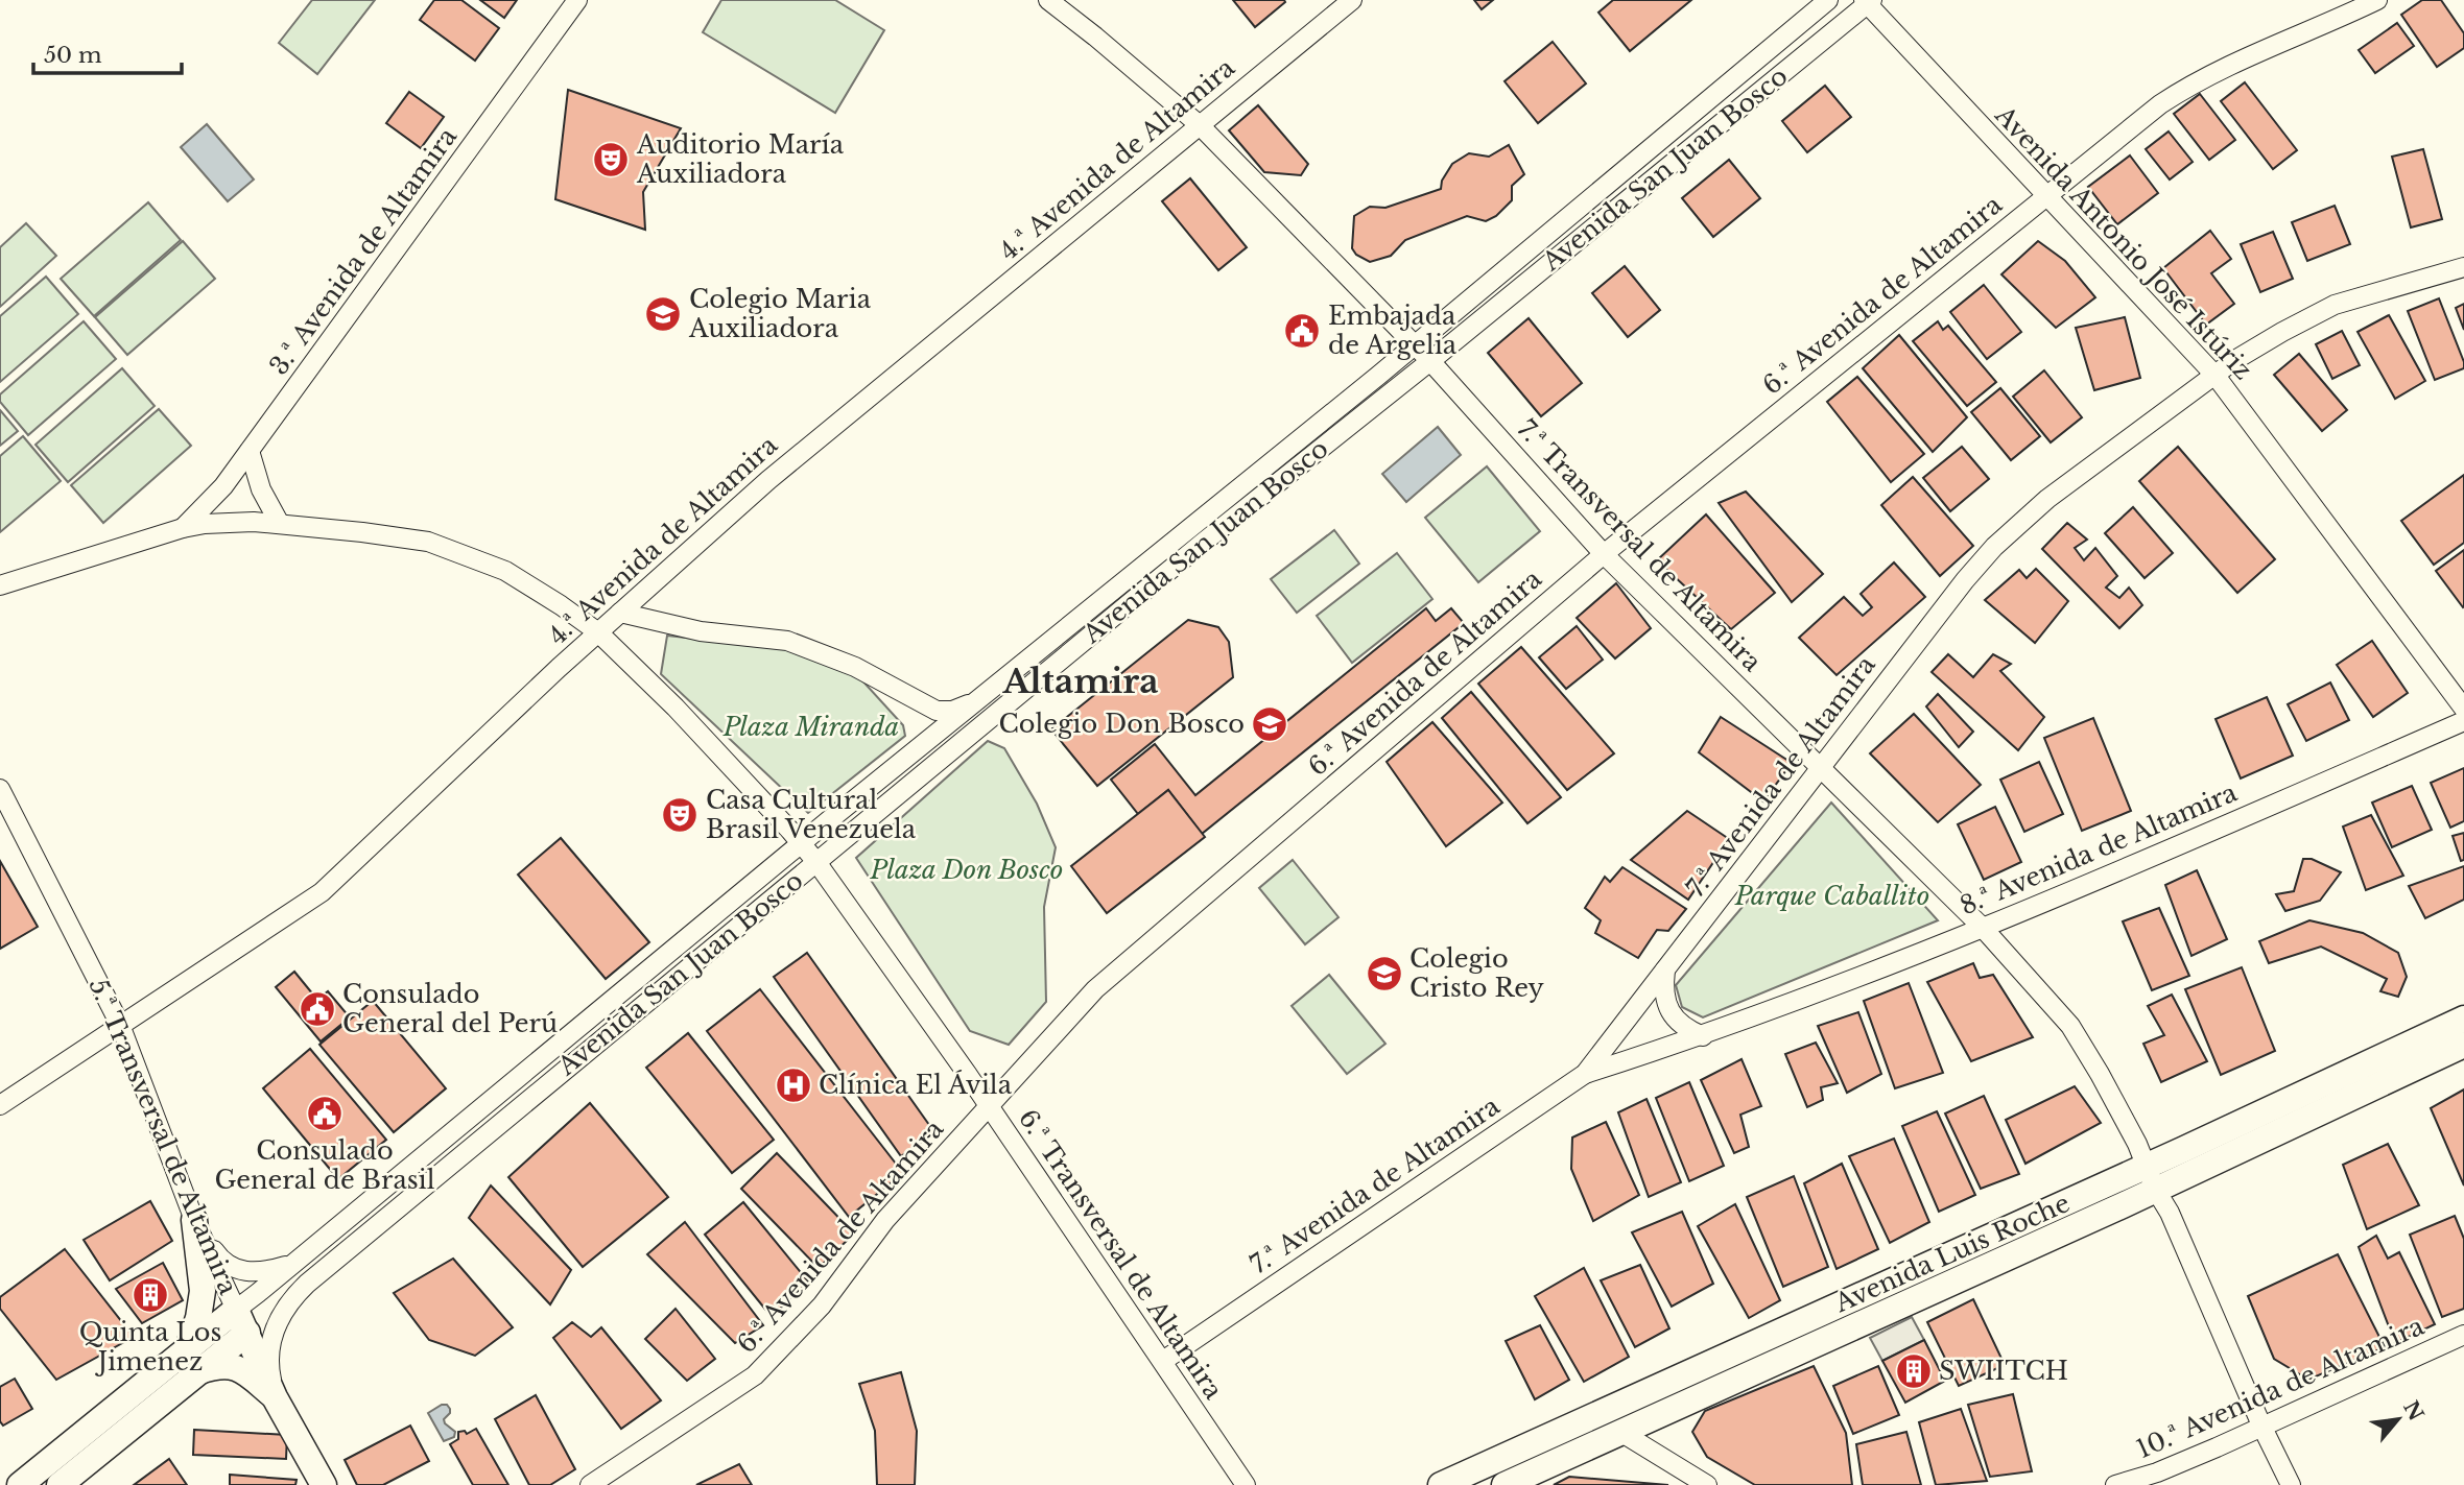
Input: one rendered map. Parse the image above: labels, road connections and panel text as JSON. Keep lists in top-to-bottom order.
{
  "streets": {
    "main road": ["Avenida San Juan Bosco", "5.ª Transversal de Altamira", "Avenida Luis Roche"],
    "street": [
      "4.ª Avenida de Altamira",
      "Avenida Antonio José Istúriz",
      "3.ª Avenida de Altamira",
      "6.ª Avenida de Altamira",
      "7.ª Transversal de Altamira",
      "7.ª Avenida de Altamira",
      "8.ª Avenida de Altamira",
      "6.ª Transversal de Altamira",
      "10.ª Avenida de Altamira"
    ]
  },
  "crossings": [
    ["4.ª Avenida de Altamira", "7.ª Transversal de Altamira"],
    ["4.ª Avenida de Altamira", "5.ª Transversal de Altamira"],
    ["4.ª Avenida de Altamira", "6.ª Transversal de Altamira"],
    ["Avenida San Juan Bosco", "Avenida Antonio José Istúriz"],
    ["Avenida San Juan Bosco", "7.ª Transversal de Altamira"],
    ["Avenida San Juan Bosco", "5.ª Transversal de Altamira"],
    ["Avenida San Juan Bosco", "6.ª Transversal de Altamira"],
    ["Avenida Antonio José Istúriz", "6.ª Avenida de Altamira"],
    ["Avenida Antonio José Istúriz", "7.ª Avenida de Altamira"],
    ["3.ª Avenida de Altamira", "6.ª Transversal de Altamira"],
    ["6.ª Avenida de Altamira", "7.ª Transversal de Altamira"],
    ["6.ª Avenida de Altamira", "6.ª Transversal de Altamira"],
    ["7.ª Transversal de Altamira", "7.ª Avenida de Altamira"],
    ["7.ª Transversal de Altamira", "8.ª Avenida de Altamira"],
    ["7.ª Transversal de Altamira", "Avenida Luis Roche"],
    ["7.ª Transversal de Altamira", "10.ª Avenida de Altamira"],
    ["7.ª Avenida de Altamira", "8.ª Avenida de Altamira"],
    ["7.ª Avenida de Altamira", "6.ª Transversal de Altamira"]
  ],
  "districts": ["Altamira"],
  "parks": ["Plaza Miranda", "Plaza Don Bosco", "Parque Caballito"],
  "places": {
    "theatre": ["Auditorio María Auxiliadora", "Casa Cultural Brasil Venezuela"],
    "school or university": ["Colegio Maria Auxiliadora", "Colegio Don Bosco", "Colegio Cristo Rey"],
    "public building": ["Embajada de Argelia", "Consulado General del Perú", "Consulado General de Brasil"],
    "hospital": ["Clínica El Ávila"],
    "building": ["Quinta Los Jimenez", "SWIITCH"]
  },
  "scale_bar": "50 m",
  "north": "top right"
}
